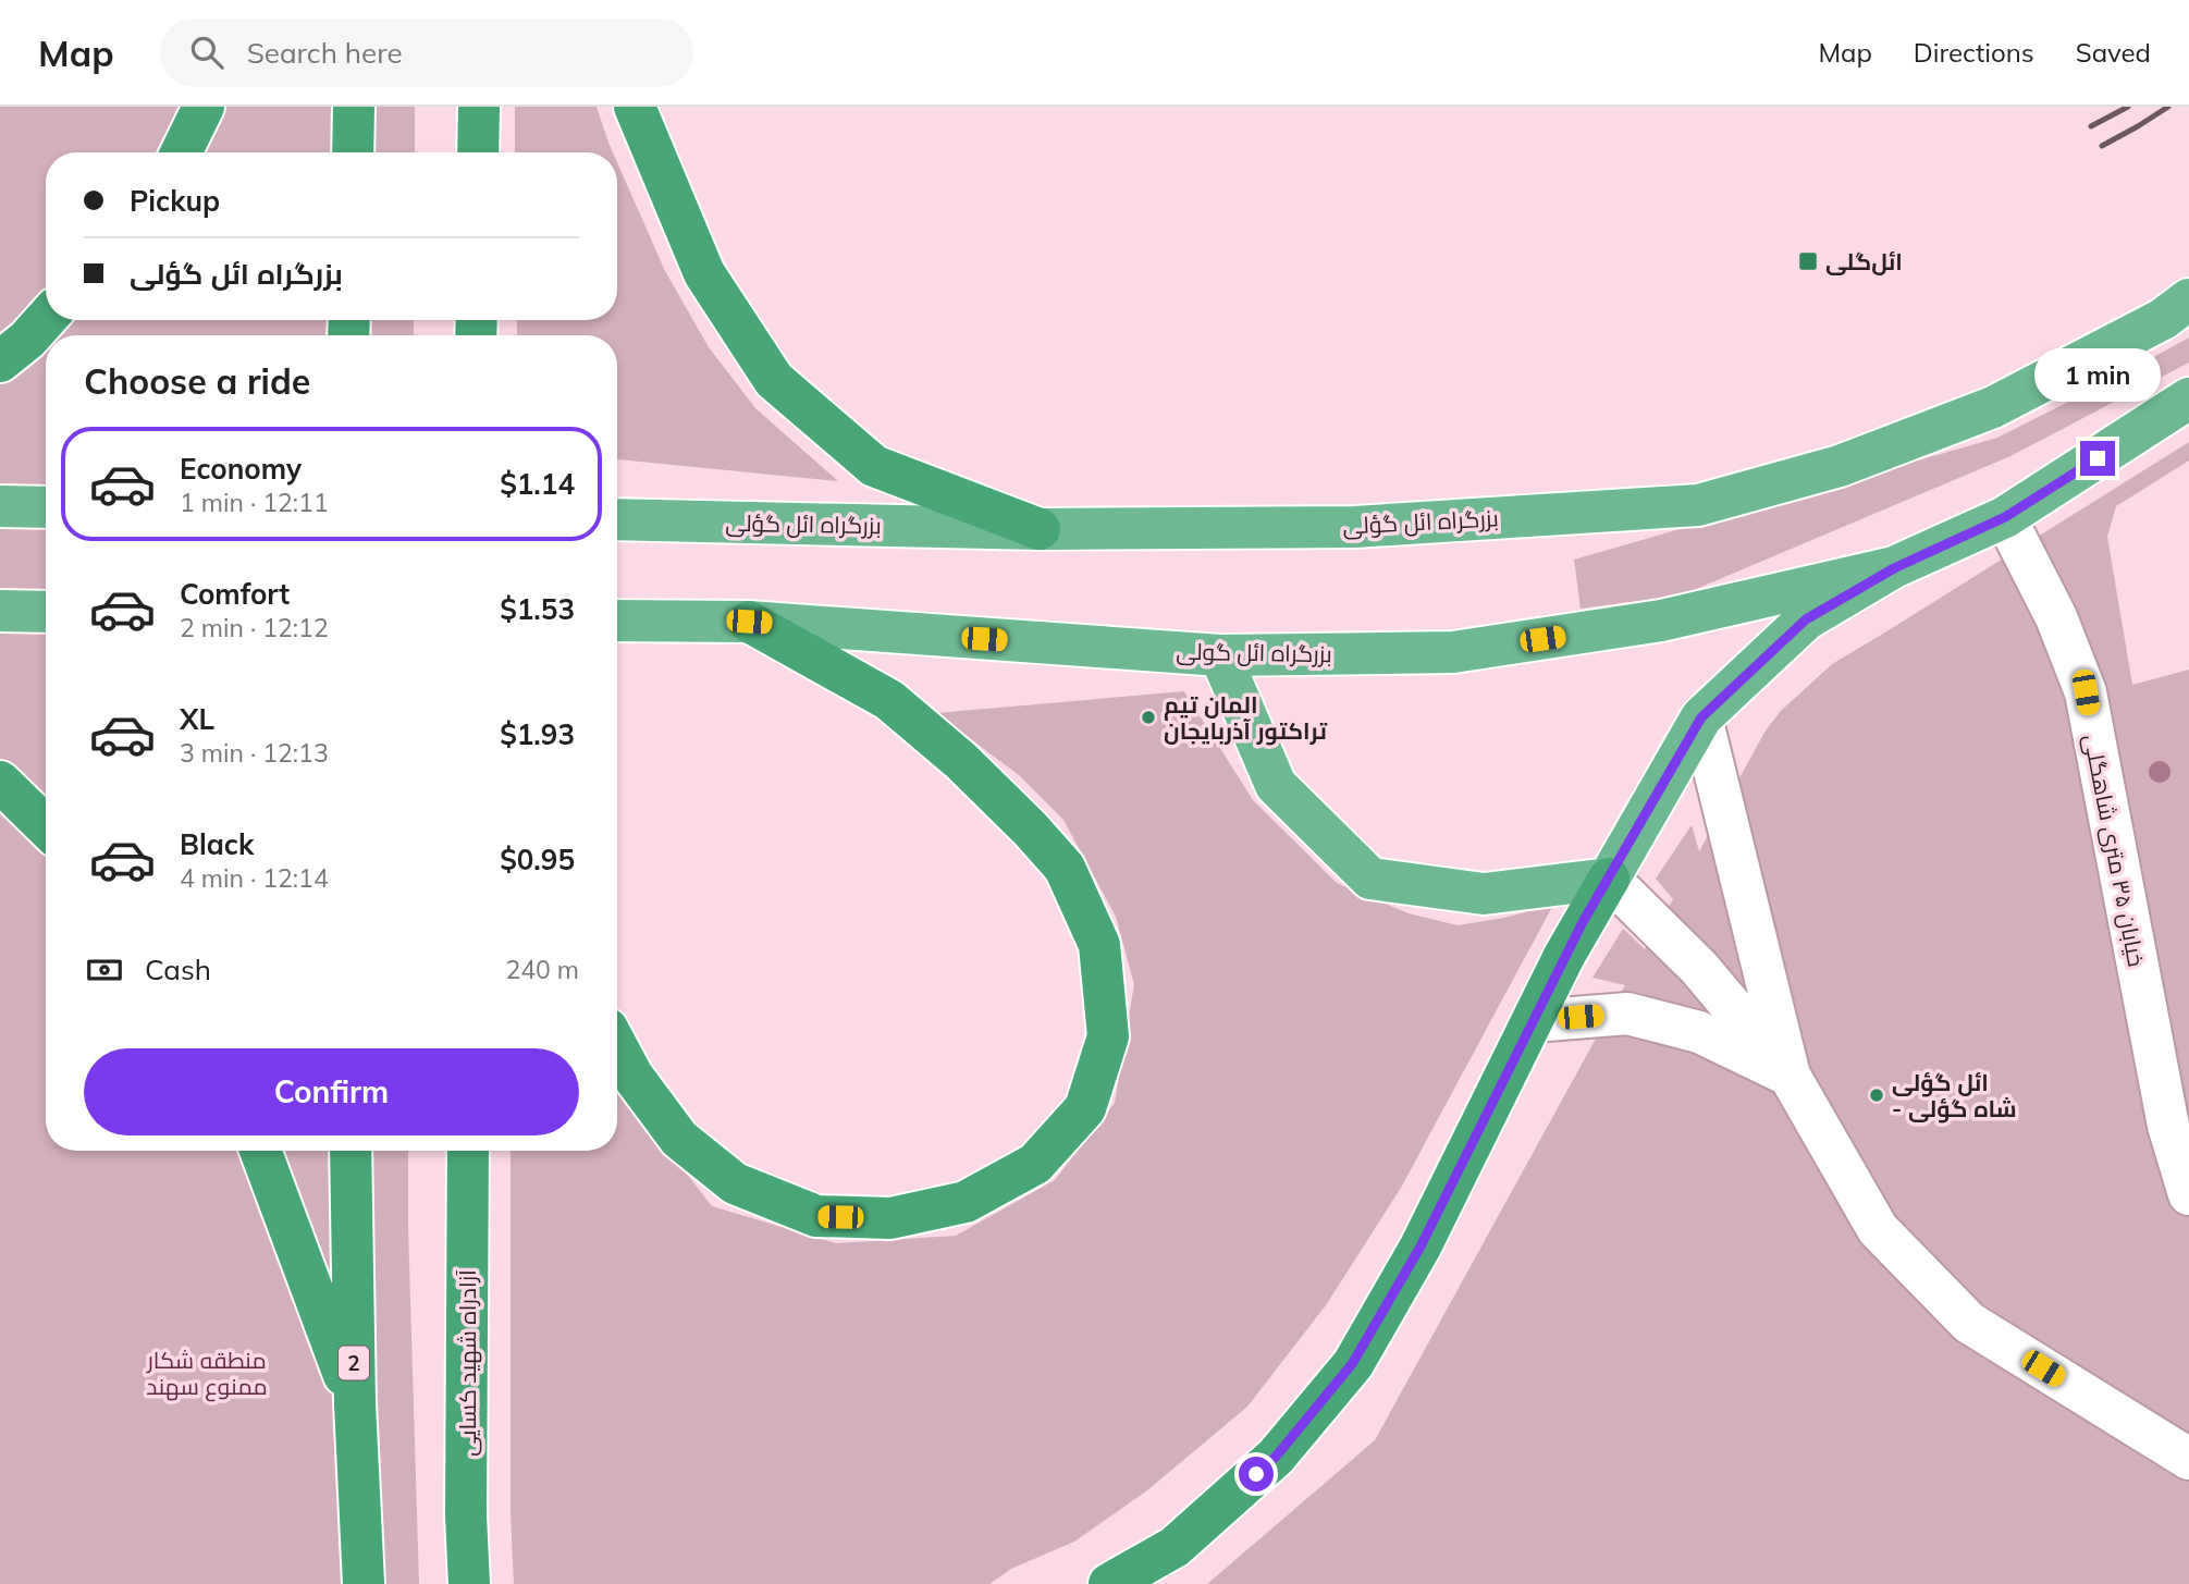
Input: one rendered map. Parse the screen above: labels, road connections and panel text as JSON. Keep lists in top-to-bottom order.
{
  "streets": {
    "highway": [
      "بزرگراه ائل گؤلی",
      "بزرگراه ائل گولی",
      "2",
      "آزادراه شهید کسایی"
    ],
    "street": ["خیابان ۳۵ متری شاهگلی"]
  },
  "parks": ["منطقه شکار ممنوع سهند"],
  "places": {
    "transit": ["ائل‌گلی"],
    "other": ["المان تیم تراکتور آذربایجان", "ائل گؤلی - شاه گؤلی"]
  },
  "page": {
    "header": "Map",
    "search": "Search here",
    "nav": ["Map", "Directions", "Saved"],
    "banner": ["Pickup", "بزرگراه ائل گؤلی"],
    "heading": "Choose a ride",
    "bubble": "1 min",
    "list": [
      {
        "name": "Economy",
        "note": "1 min · 12:11",
        "value": "$1.14"
      },
      {
        "name": "Comfort",
        "note": "2 min · 12:12",
        "value": "$1.53"
      },
      {
        "name": "XL",
        "note": "3 min · 12:13",
        "value": "$1.93"
      },
      {
        "name": "Black",
        "note": "4 min · 12:14",
        "value": "$0.95"
      }
    ],
    "pay": ["Cash", "240 m"],
    "buttons": "Confirm"
  }
}
